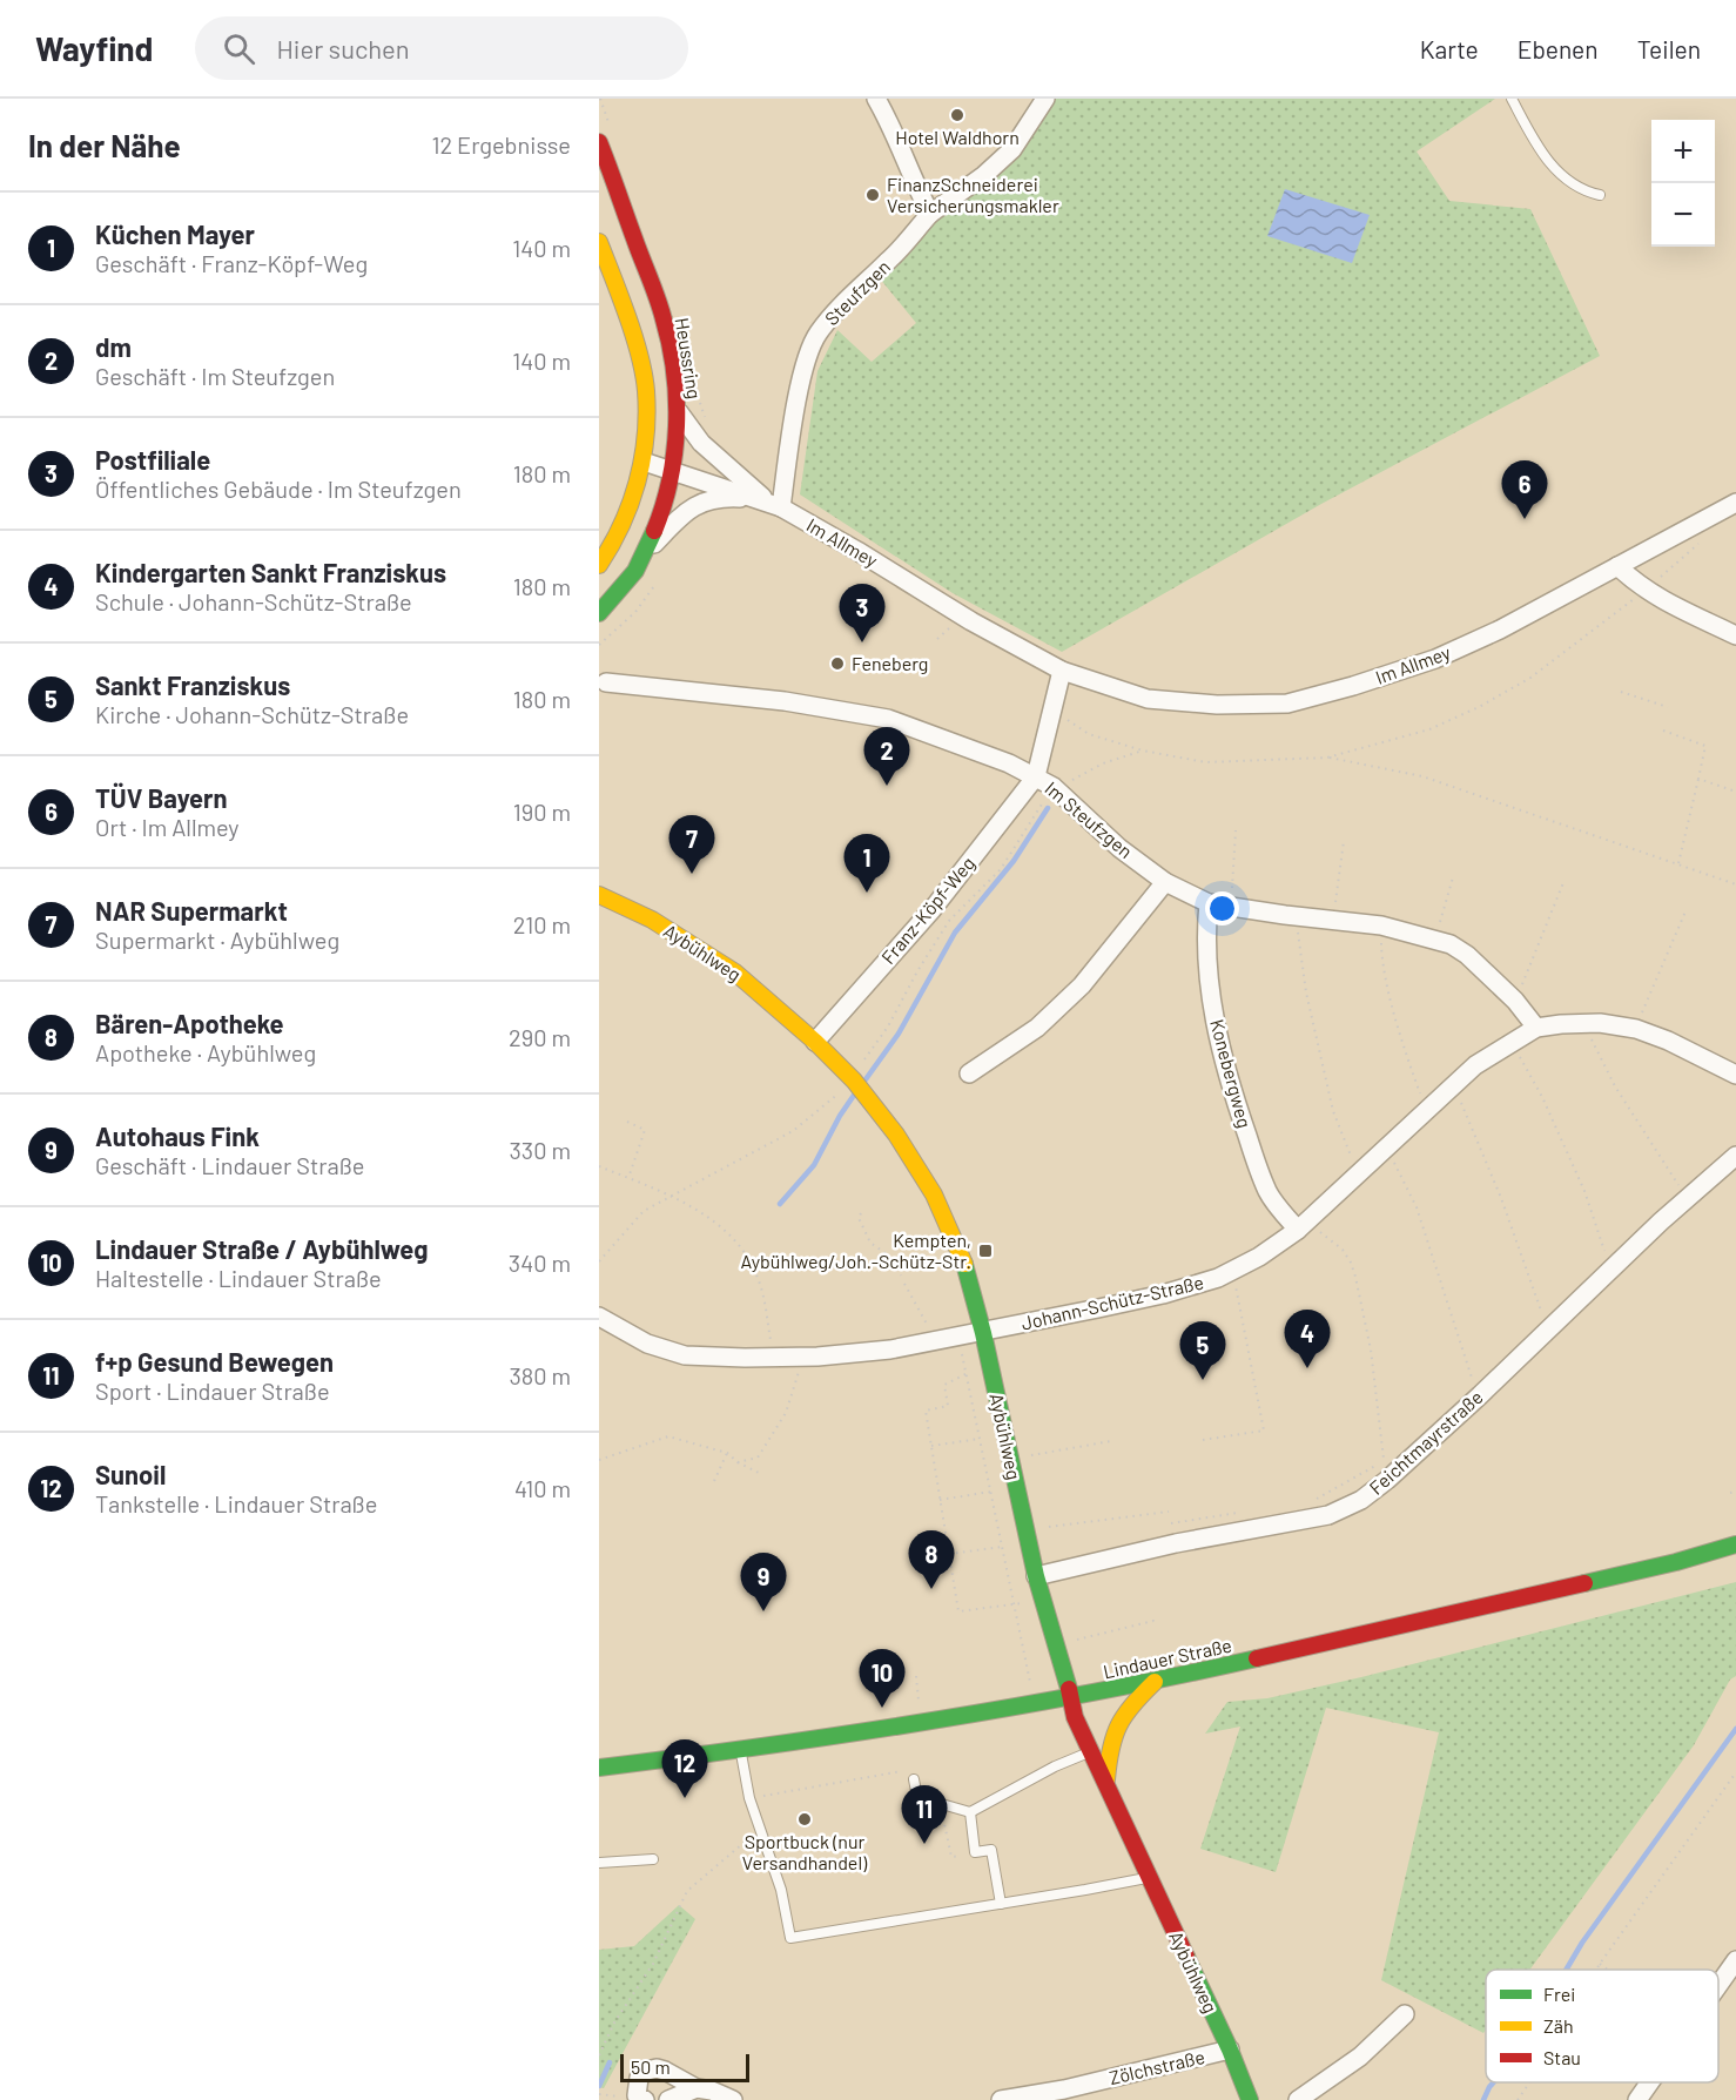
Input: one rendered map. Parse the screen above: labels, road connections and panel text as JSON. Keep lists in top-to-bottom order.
{
  "streets": {
    "main road": ["Heussring", "Aybühlweg", "Lindauer Straße"],
    "street": [
      "Steufzgen",
      "Im Allmey",
      "Im Steufzgen",
      "Franz-Köpf-Weg",
      "Konebergweg",
      "Johann-Schütz-Straße",
      "Feichtmayrstraße",
      "Zölchstraße"
    ]
  },
  "crossings": [
    ["Steufzgen", "Im Allmey"],
    ["Heussring", "Im Allmey"],
    ["Im Steufzgen", "Franz-Köpf-Weg"],
    ["Im Steufzgen", "Konebergweg"],
    ["Im Steufzgen", "Johann-Schütz-Straße"],
    ["Franz-Köpf-Weg", "Aybühlweg"],
    ["Aybühlweg", "Johann-Schütz-Straße"],
    ["Aybühlweg", "Feichtmayrstraße"],
    ["Aybühlweg", "Lindauer Straße"],
    ["Aybühlweg", "Zölchstraße"],
    ["Konebergweg", "Johann-Schütz-Straße"]
  ],
  "places": {
    "other": [
      "Hotel Waldhorn",
      "FinanzSchneiderei Versicherungsmakler",
      "Feneberg",
      "Sportbuck (nur Versandhandel)"
    ],
    "transit": ["Kempten, Aybühlweg/Joh.-Schütz-Str."]
  },
  "legend": ["Frei", "Zäh", "Stau"],
  "scale_bar": "50 m",
  "page": {
    "header": "Wayfind",
    "search": "Hier suchen",
    "nav": ["Karte", "Ebenen", "Teilen"],
    "heading": ["In der Nähe", "12 Ergebnisse"],
    "map_buttons": ["+", "−"],
    "list": [
      {
        "mark": "1",
        "name": "Küchen Mayer",
        "note": "Geschäft · Franz-Köpf-Weg",
        "value": "140 m"
      },
      {
        "mark": "2",
        "name": "dm",
        "note": "Geschäft · Im Steufzgen",
        "value": "140 m"
      },
      {
        "mark": "3",
        "name": "Postfiliale",
        "note": "Öffentliches Gebäude · Im Steufzgen",
        "value": "180 m"
      },
      {
        "mark": "4",
        "name": "Kindergarten Sankt Franziskus",
        "note": "Schule · Johann-Schütz-Straße",
        "value": "180 m"
      },
      {
        "mark": "5",
        "name": "Sankt Franziskus",
        "note": "Kirche · Johann-Schütz-Straße",
        "value": "180 m"
      },
      {
        "mark": "6",
        "name": "TÜV Bayern",
        "note": "Ort · Im Allmey",
        "value": "190 m"
      },
      {
        "mark": "7",
        "name": "NAR Supermarkt",
        "note": "Supermarkt · Aybühlweg",
        "value": "210 m"
      },
      {
        "mark": "8",
        "name": "Bären-Apotheke",
        "note": "Apotheke · Aybühlweg",
        "value": "290 m"
      },
      {
        "mark": "9",
        "name": "Autohaus Fink",
        "note": "Geschäft · Lindauer Straße",
        "value": "330 m"
      },
      {
        "mark": "10",
        "name": "Lindauer Straße / Aybühlweg",
        "note": "Haltestelle · Lindauer Straße",
        "value": "340 m"
      },
      {
        "mark": "11",
        "name": "f+p Gesund Bewegen",
        "note": "Sport · Lindauer Straße",
        "value": "380 m"
      },
      {
        "mark": "12",
        "name": "Sunoil",
        "note": "Tankstelle · Lindauer Straße",
        "value": "410 m"
      }
    ],
    "pins": [
      "6",
      "3",
      "2",
      "7",
      "1",
      "4",
      "5",
      "8",
      "9",
      "10",
      "12",
      "11"
    ],
    "scale": "50 m"
  }
}
